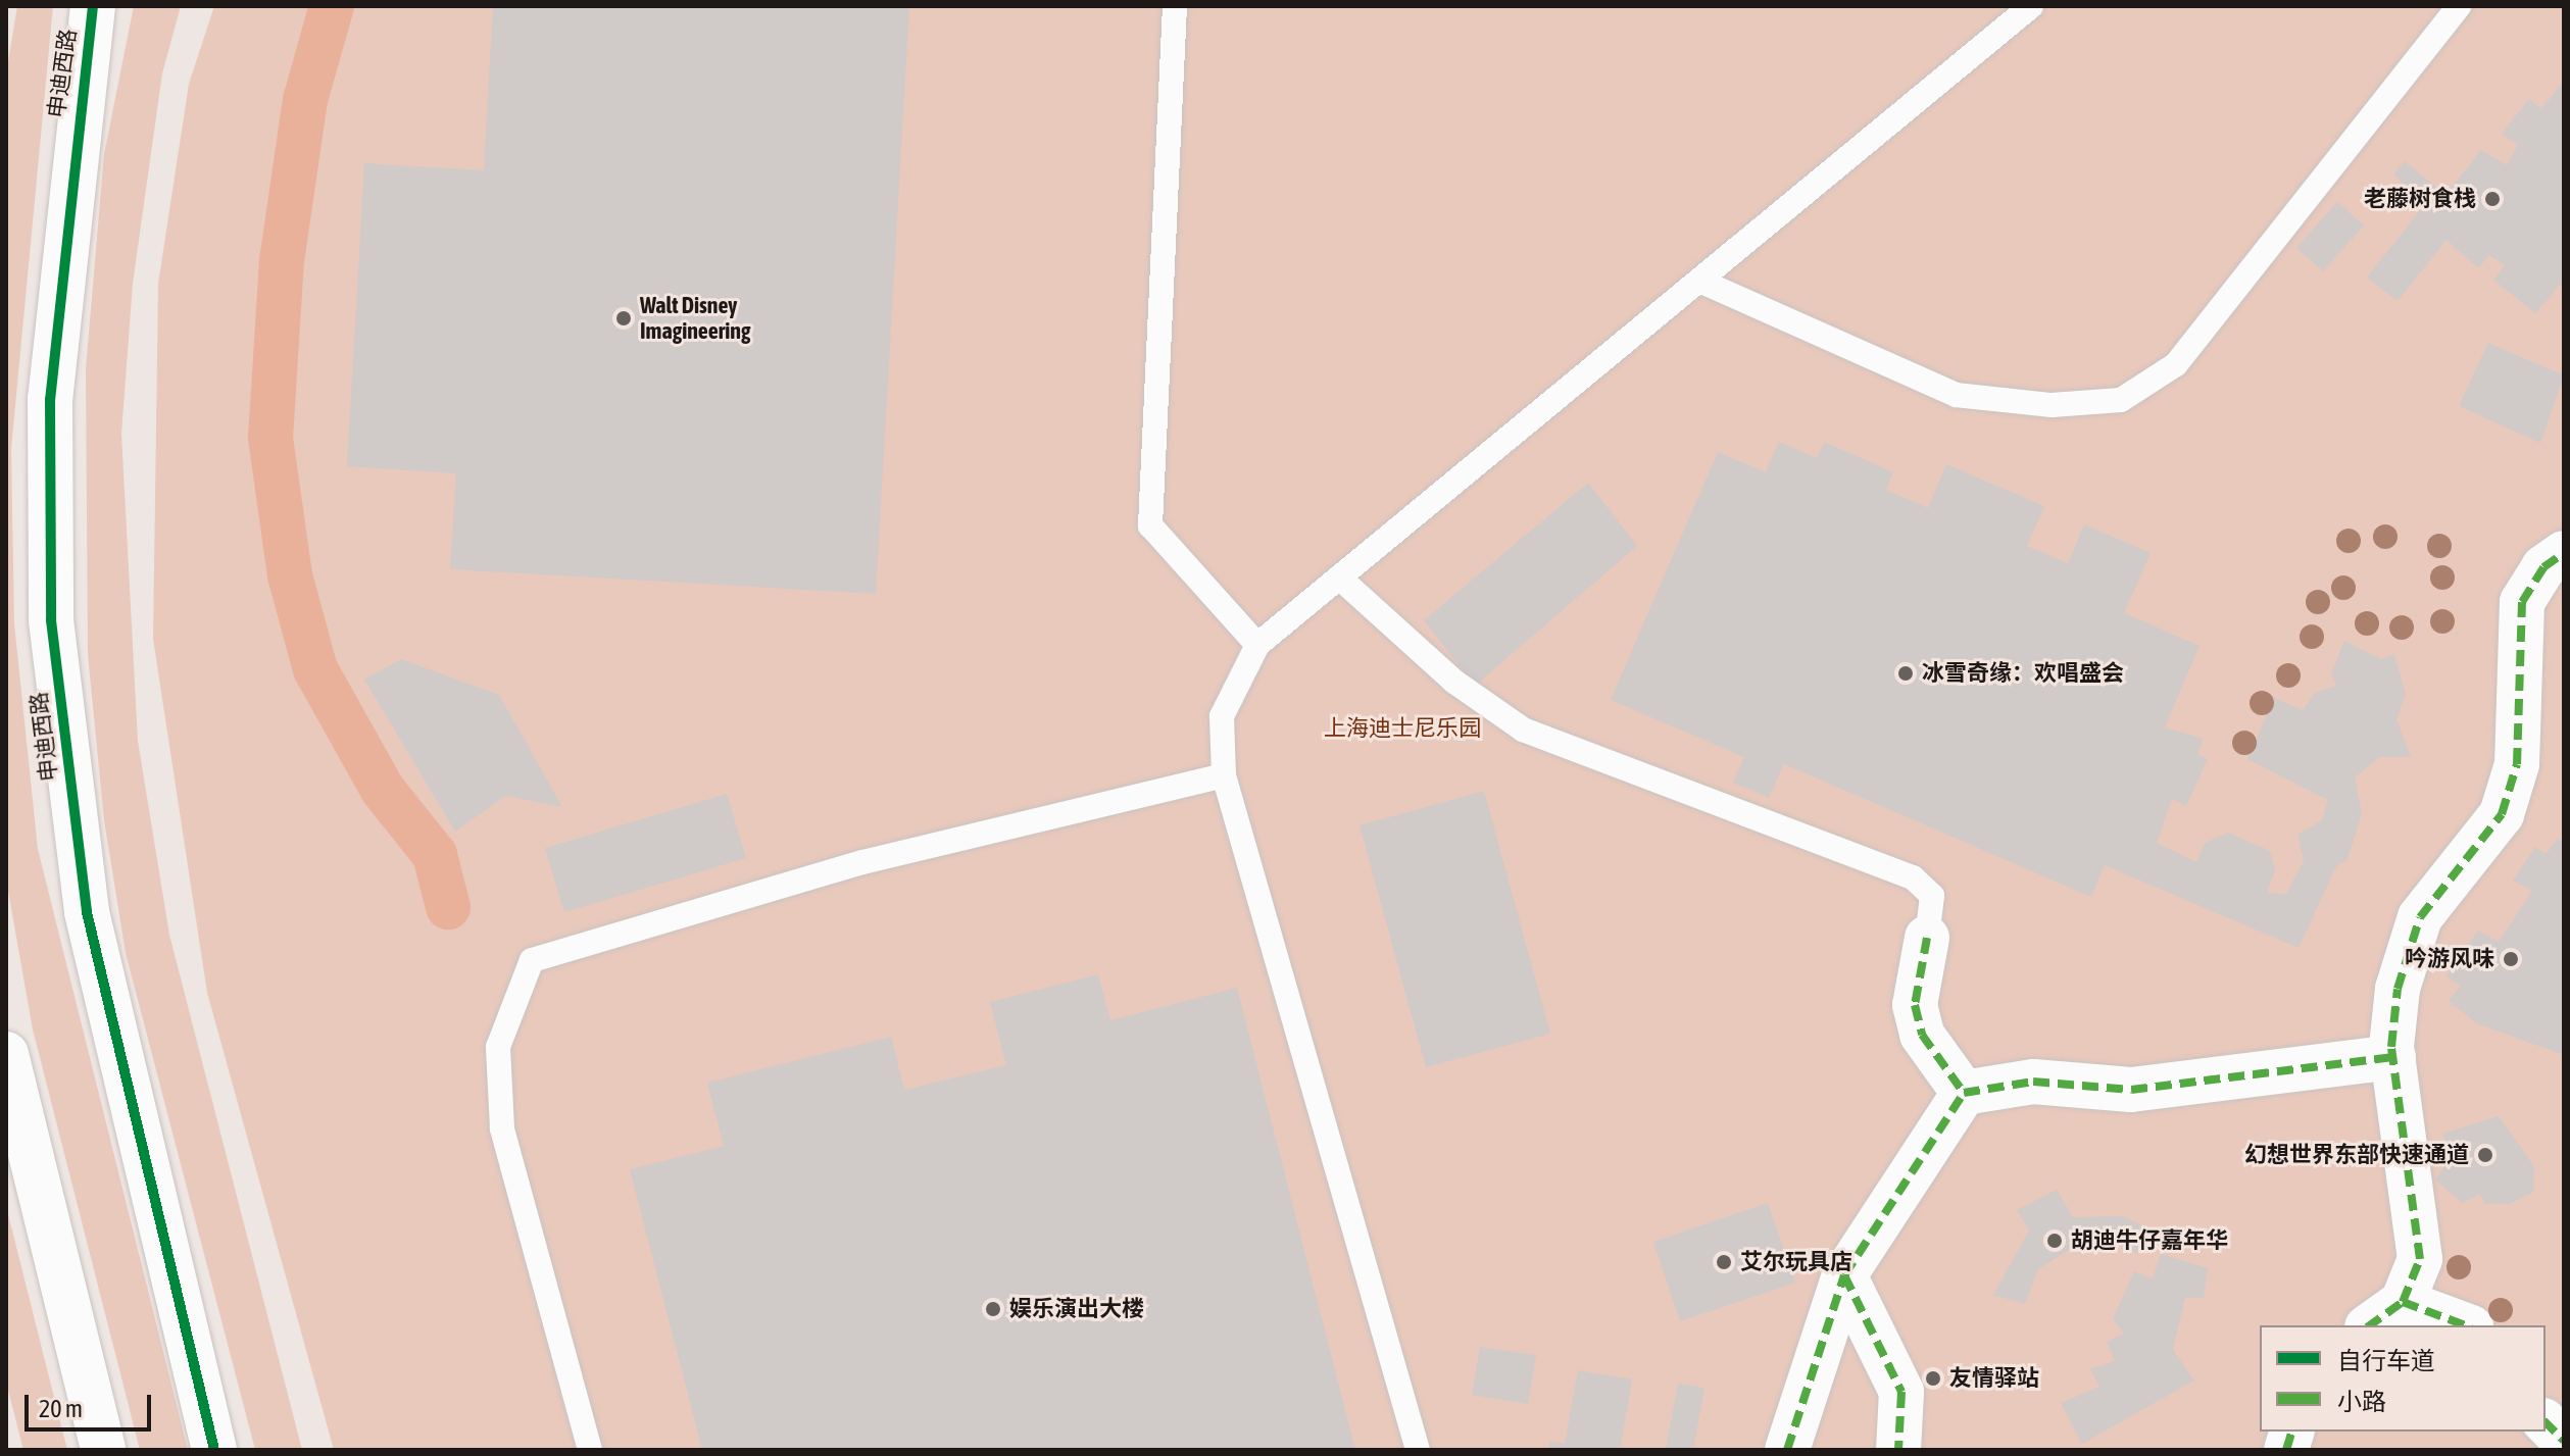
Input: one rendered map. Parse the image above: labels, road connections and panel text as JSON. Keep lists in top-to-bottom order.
{
  "streets": {
    "street": ["申迪西路"]
  },
  "parks": ["上海迪士尼乐园"],
  "places": [
    "老藤树食栈",
    "Walt Disney Imagineering",
    "冰雪奇缘：欢唱盛会",
    "吟游风味",
    "幻想世界东部快速通道",
    "胡迪牛仔嘉年华",
    "艾尔玩具店",
    "娱乐演出大楼",
    "友情驿站"
  ],
  "legend": ["自行车道", "小路"],
  "scale_bar": "20 m"
}
